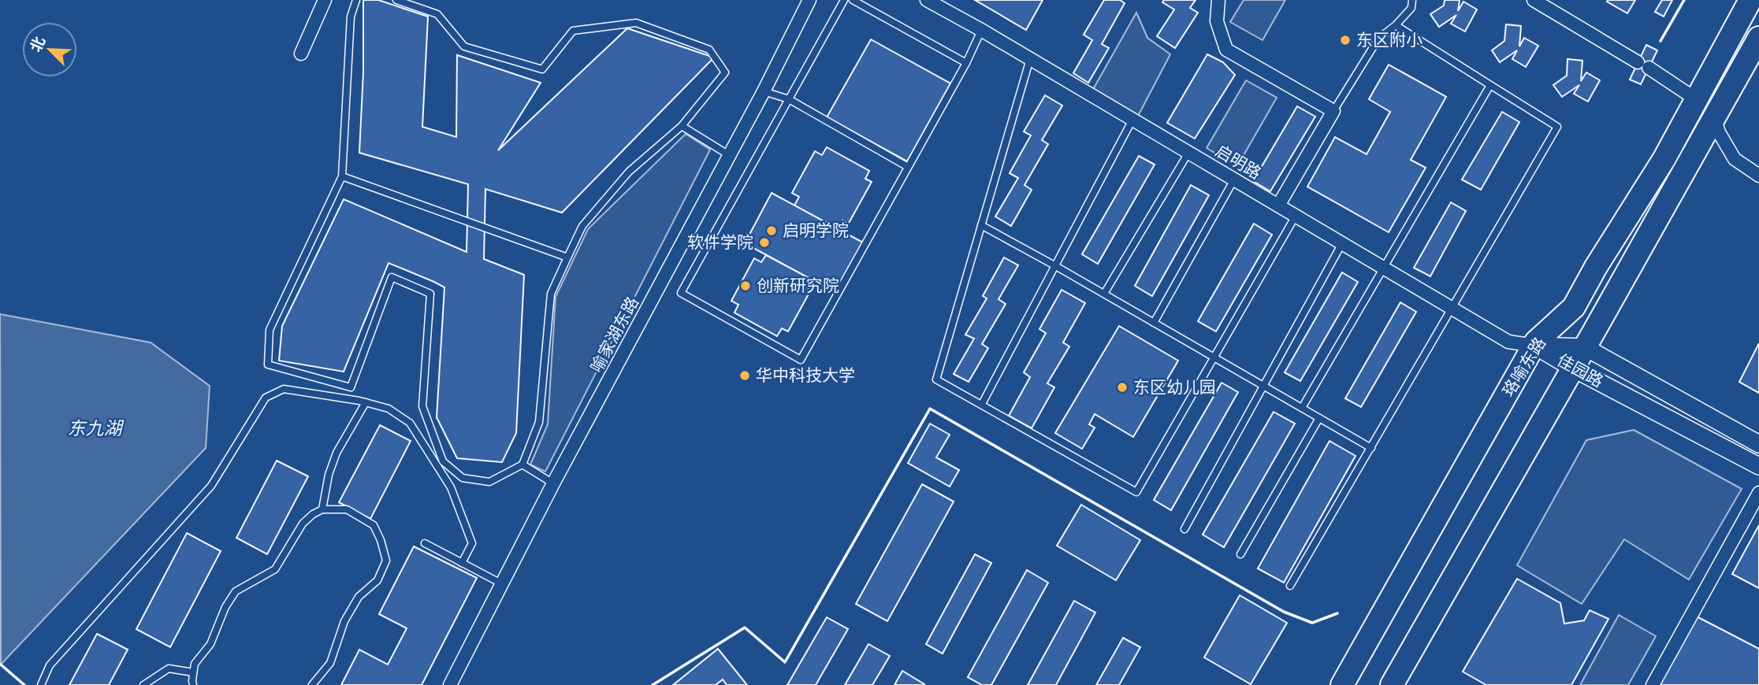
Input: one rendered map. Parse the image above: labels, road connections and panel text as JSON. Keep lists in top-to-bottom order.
{
  "streets": {
    "highway": ["珞喻东路"],
    "street": ["启明路", "喻家湖东路", "佳园路"]
  },
  "crossings": [
    ["启明路", "珞喻东路"],
    ["启明路", "佳园路"],
    ["珞喻东路", "佳园路"]
  ],
  "water": ["东九湖"],
  "places": [
    "东区附小",
    "启明学院",
    "软件学院",
    "创新研究院",
    "华中科技大学",
    "东区幼儿园"
  ],
  "north": "top left"
}
